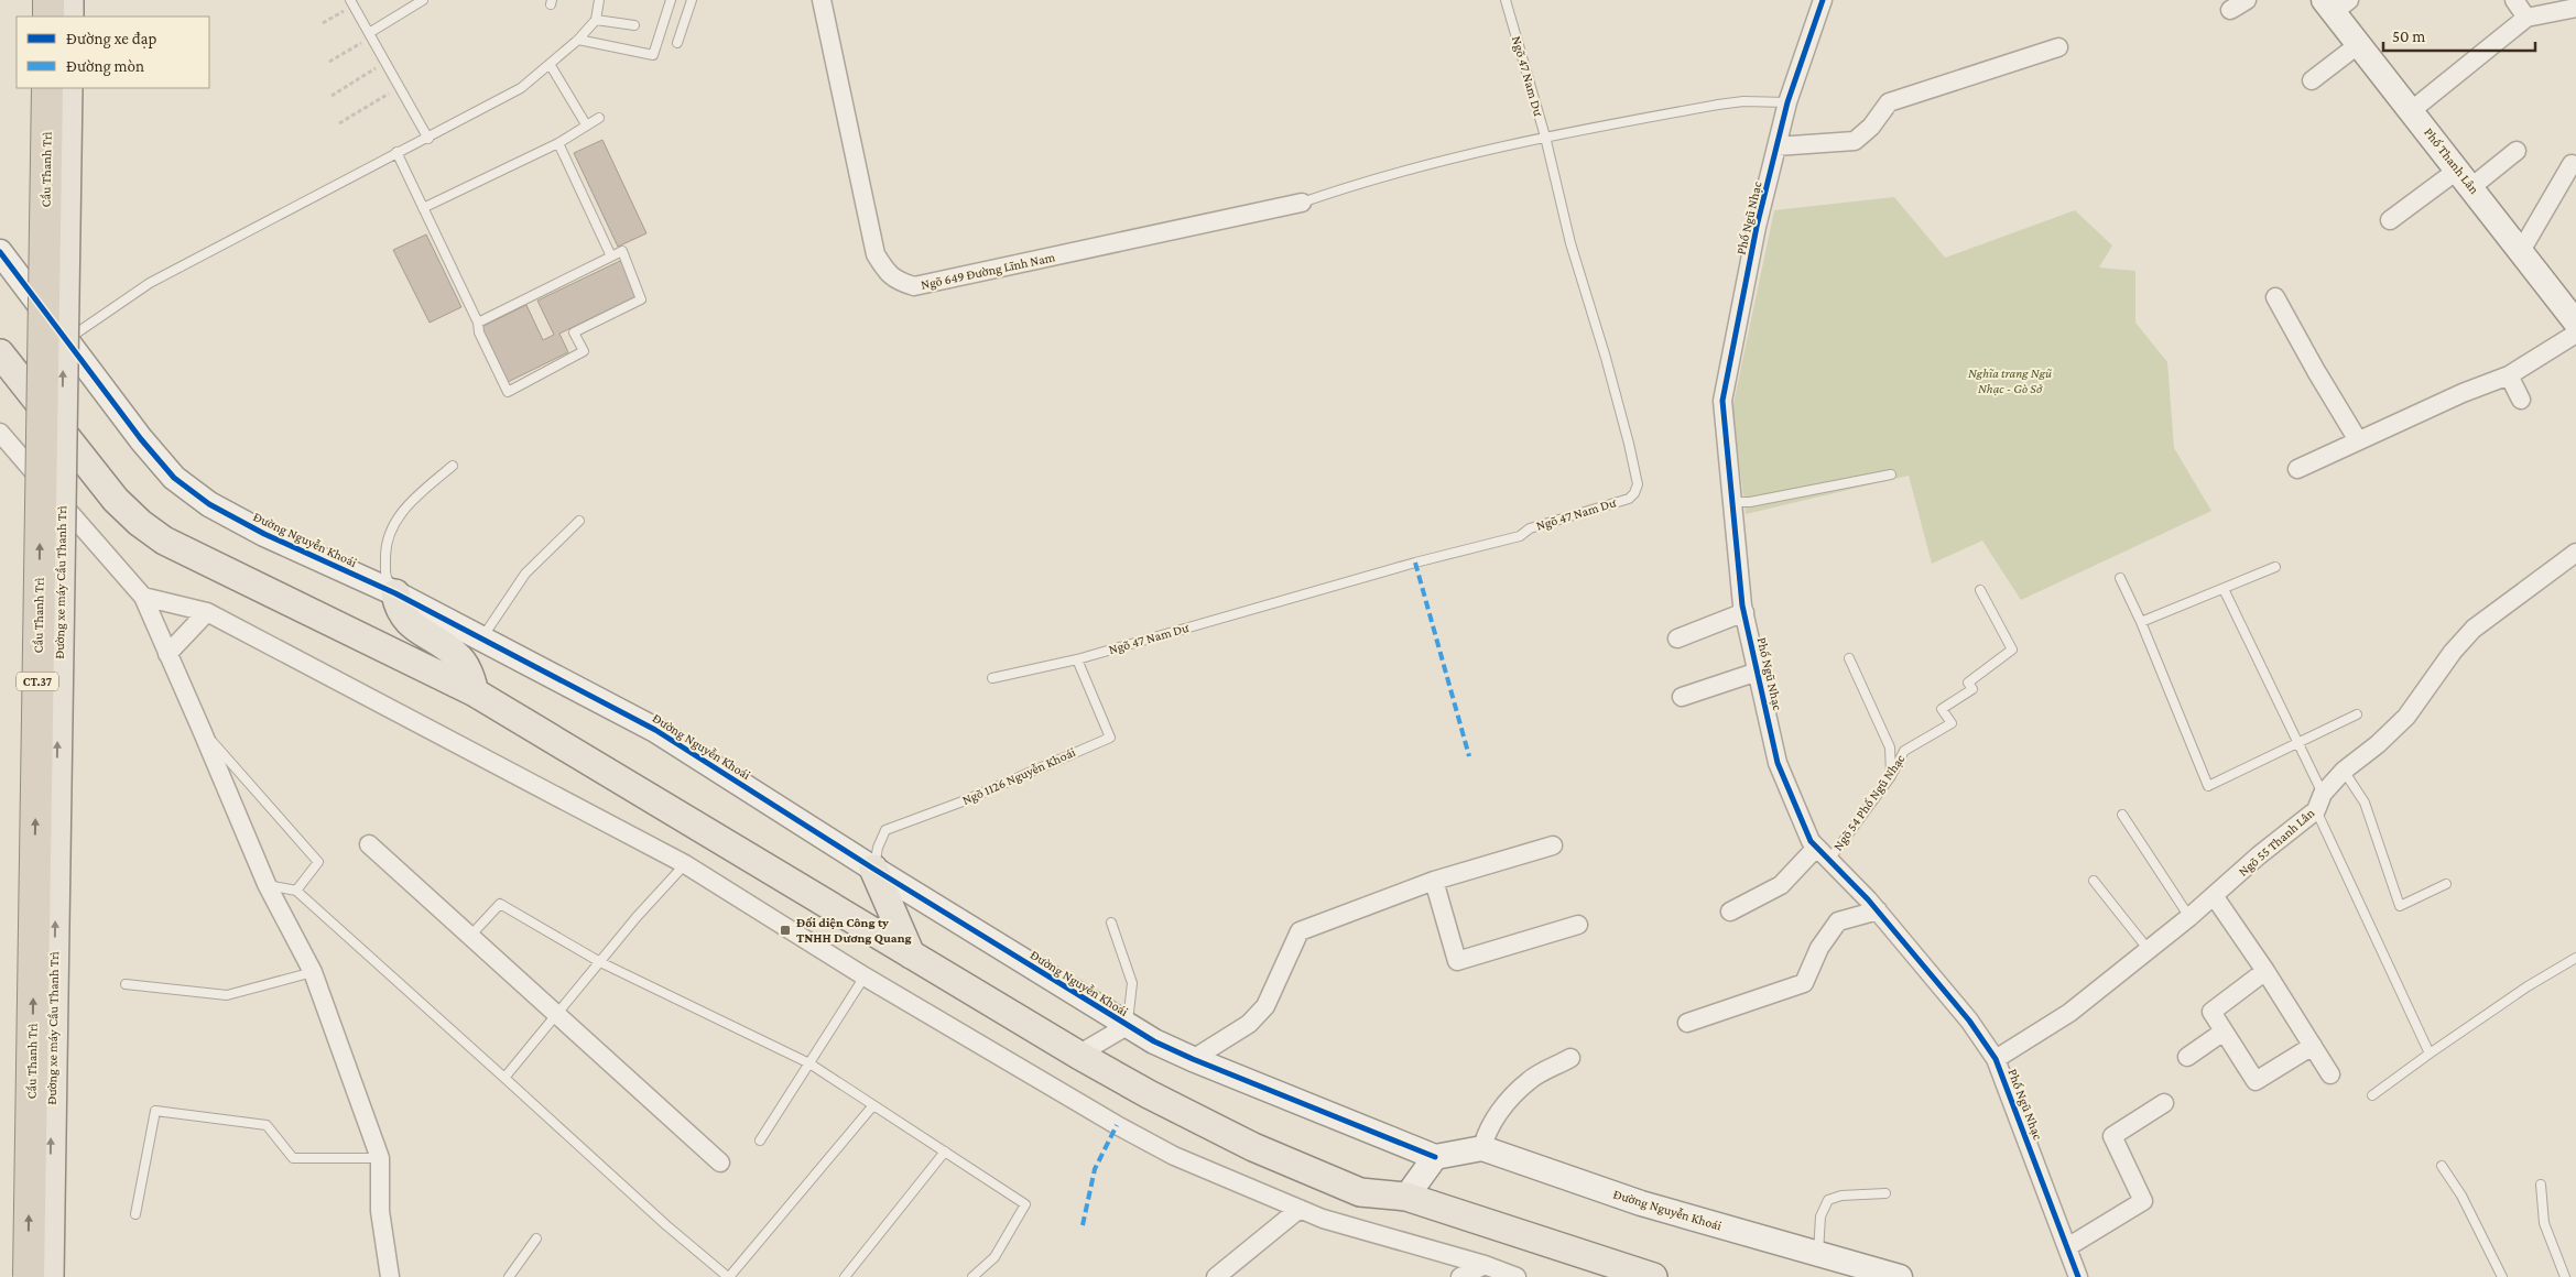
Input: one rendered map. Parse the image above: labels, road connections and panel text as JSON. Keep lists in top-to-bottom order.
{
  "streets": {
    "highway": ["Cầu Thanh Trì", "CT.37"],
    "main road": ["Đường xe máy Cầu Thanh Trì"],
    "street": [
      "Phố Thanh Lân",
      "Phố Ngũ Nhạc",
      "Ngõ 649 Đường Lĩnh Nam",
      "Đường Nguyễn Khoái",
      "Ngõ 55 Thanh Lân"
    ],
    "lane": ["Ngõ 47 Nam Dư", "Ngõ 1126 Nguyễn Khoái", "Ngõ 54 Phố Ngũ Nhạc"]
  },
  "crossings": [
    ["Ngõ 47 Nam Dư", "Ngõ 1126 Nguyễn Khoái"],
    ["Phố Ngũ Nhạc", "Ngõ 54 Phố Ngũ Nhạc"],
    ["Phố Ngũ Nhạc", "Ngõ 55 Thanh Lân"],
    ["Đường Nguyễn Khoái", "Ngõ 1126 Nguyễn Khoái"]
  ],
  "one_way": ["Cầu Thanh Trì", "Đường xe máy Cầu Thanh Trì"],
  "parks": ["Nghĩa trang Ngũ Nhạc - Gò Sở"],
  "places": {
    "transit": ["Đối diện Công ty TNHH Dương Quang"]
  },
  "legend": ["Đường xe đạp", "Đường mòn"],
  "scale_bar": "50 m"
}
